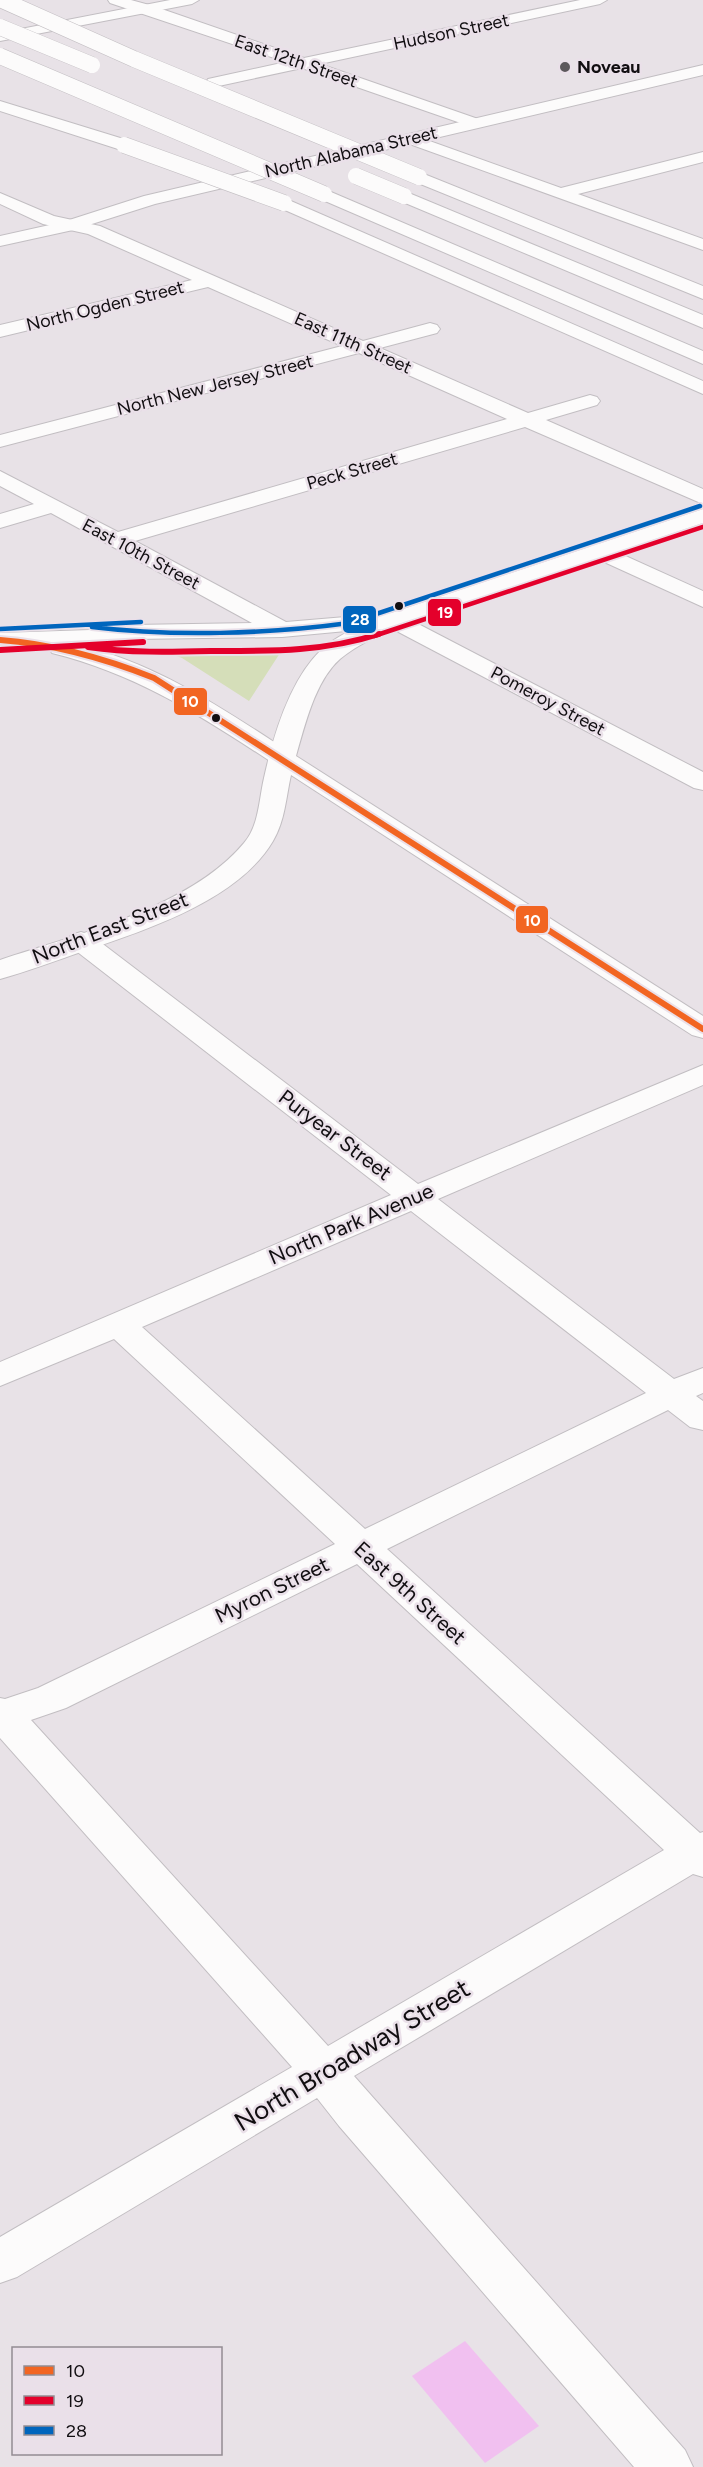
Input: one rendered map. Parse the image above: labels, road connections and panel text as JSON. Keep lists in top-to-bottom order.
{
  "streets": {
    "main road": [
      "Hudson Street",
      "East 12th Street",
      "North Alabama Street",
      "North Ogden Street",
      "East 11th Street",
      "North New Jersey Street",
      "Peck Street",
      "East 10th Street",
      "Pomeroy Street",
      "North East Street",
      "Puryear Street",
      "North Park Avenue",
      "Myron Street",
      "East 9th Street",
      "North Broadway Street"
    ]
  },
  "crossings": [
    ["Hudson Street", "East 12th Street"],
    ["East 12th Street", "North Alabama Street"],
    ["North Alabama Street", "East 11th Street"],
    ["North Ogden Street", "East 11th Street"],
    ["East 11th Street", "North New Jersey Street"],
    ["East 11th Street", "Peck Street"],
    ["Peck Street", "East 10th Street"],
    ["Pomeroy Street", "North East Street"],
    ["North East Street", "Puryear Street"],
    ["Puryear Street", "North Park Avenue"],
    ["Puryear Street", "Myron Street"],
    ["North Park Avenue", "East 9th Street"],
    ["Myron Street", "East 9th Street"],
    ["East 9th Street", "North Broadway Street"]
  ],
  "places": ["Noveau"],
  "lines": ["transit line 28", "transit line 19", "transit line 10"],
  "legend": ["10", "19", "28"]
}
